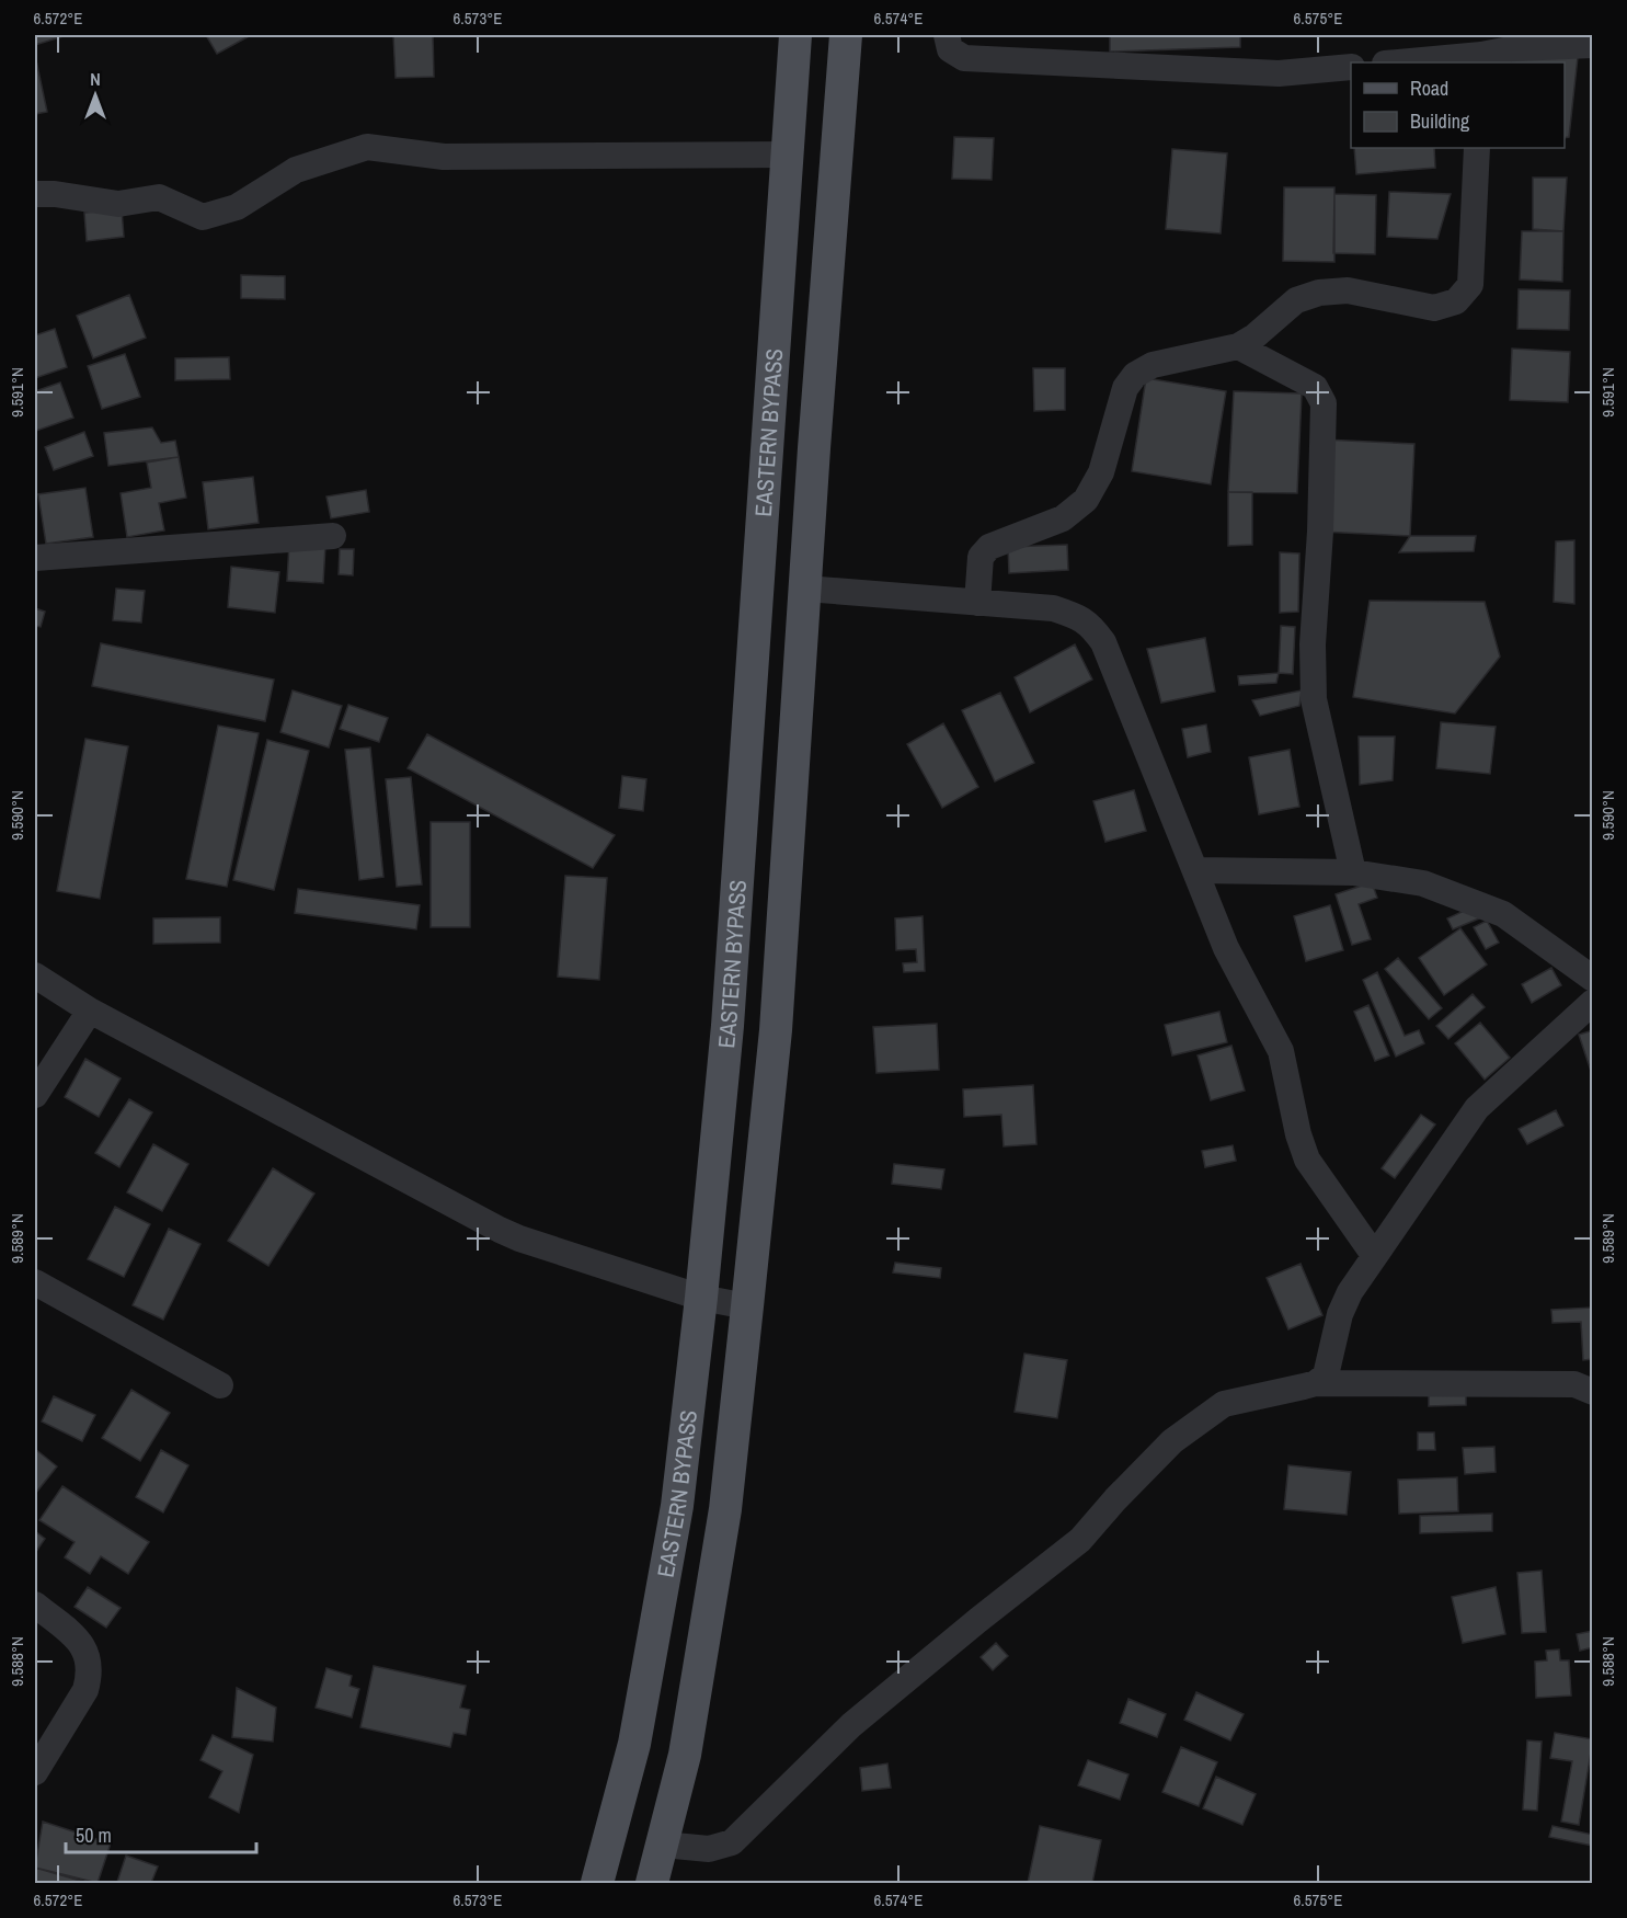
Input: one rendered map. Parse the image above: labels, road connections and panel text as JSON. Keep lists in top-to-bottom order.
{
  "streets": {
    "main road": ["EASTERN BYPASS"]
  },
  "legend": ["Road", "Building"],
  "scale_bar": "50 m",
  "north": "top",
  "coordinates": [
    "6.572°E",
    "6.573°E",
    "6.574°E",
    "6.575°E",
    "9.591°N",
    "9.590°N",
    "9.589°N",
    "9.588°N"
  ]
}
